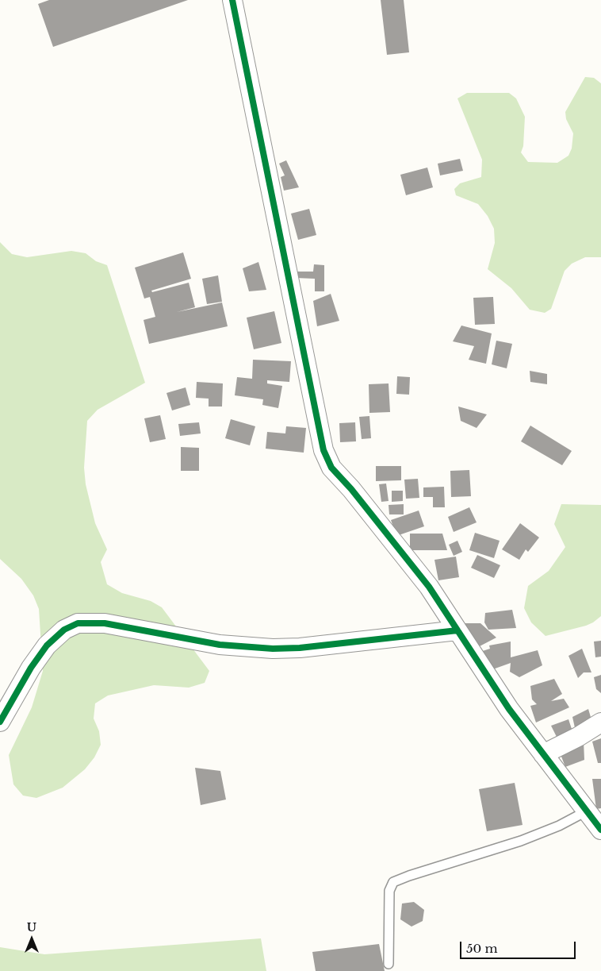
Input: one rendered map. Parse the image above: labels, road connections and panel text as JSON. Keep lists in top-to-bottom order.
{
  "scale_bar": "50 m",
  "north": "top"
}
